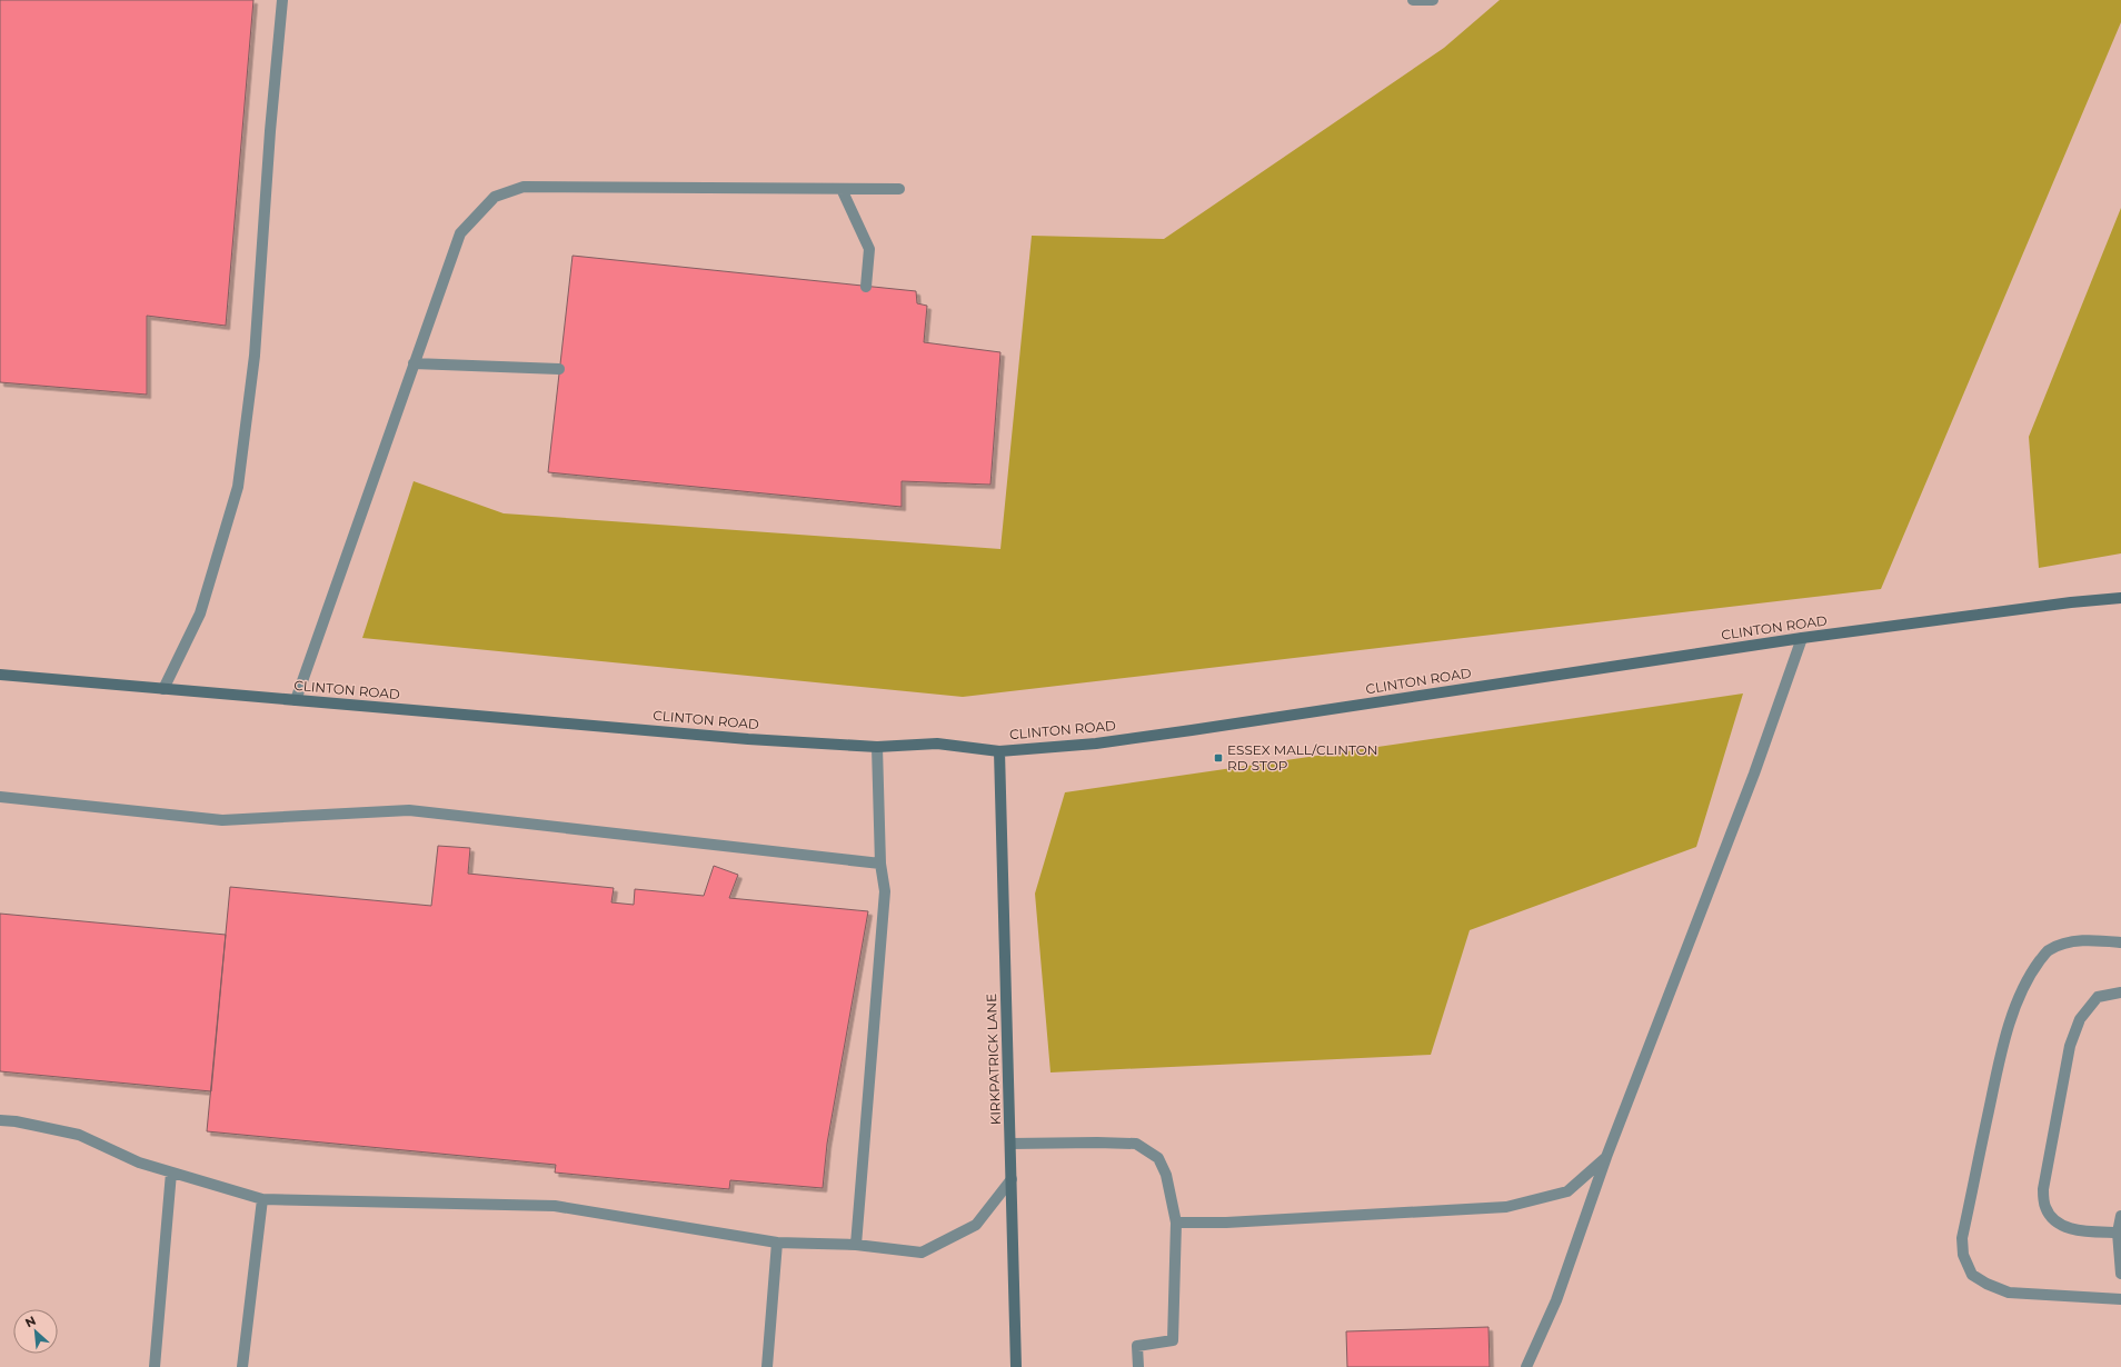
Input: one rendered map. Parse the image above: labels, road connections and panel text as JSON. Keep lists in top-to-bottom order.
{
  "streets": {
    "street": ["CLINTON ROAD", "KIRKPATRICK LANE"]
  },
  "crossings": [
    ["CLINTON ROAD", "KIRKPATRICK LANE"]
  ],
  "places": {
    "transit": ["ESSEX MALL/CLINTON RD STOP"]
  },
  "north": "top left"
}
